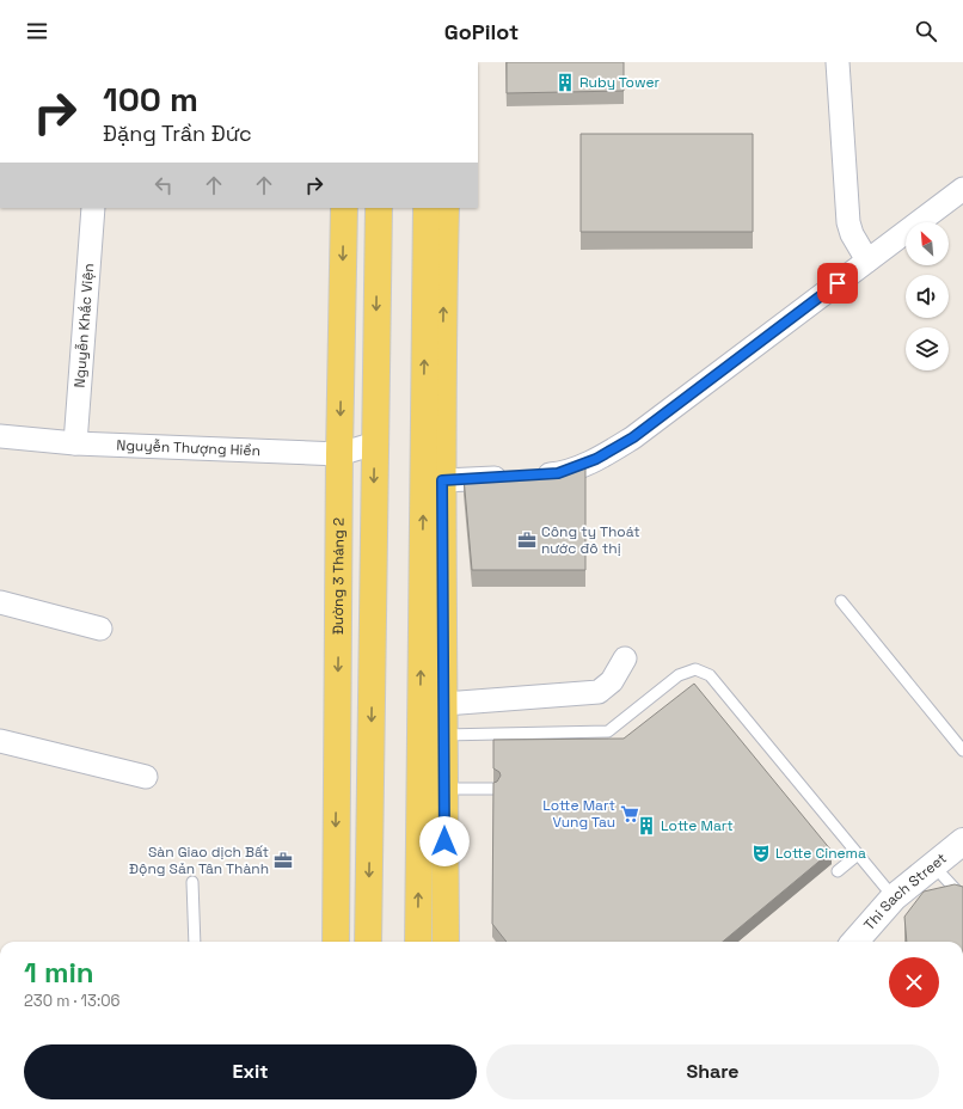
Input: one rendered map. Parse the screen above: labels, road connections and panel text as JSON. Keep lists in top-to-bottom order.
{
  "streets": {
    "main road": ["Đường 3 Tháng 2"],
    "street": ["Nguyễn Khắc Viện", "Nguyễn Thượng Hiền", "Thi Sach Street"]
  },
  "crossings": [
    ["Nguyễn Khắc Viện", "Nguyễn Thượng Hiền"],
    ["Nguyễn Thượng Hiền", "Đường 3 Tháng 2"]
  ],
  "places": {
    "building": ["Ruby Tower", "Lotte Mart"],
    "office": ["Công ty Thoát nước đô thị", "Sàn Giao dịch Bất Động Sản Tân Thành"],
    "supermarket": ["Lotte Mart Vung Tau"],
    "theatre": ["Lotte Cinema"]
  },
  "north": "top left",
  "page": {
    "header": "GoPilot",
    "turn": ["100 m", "Đặng Trần Đức"],
    "heading": ["1 min", "230 m · 13:06"],
    "buttons": ["Exit", "Share"]
  }
}
